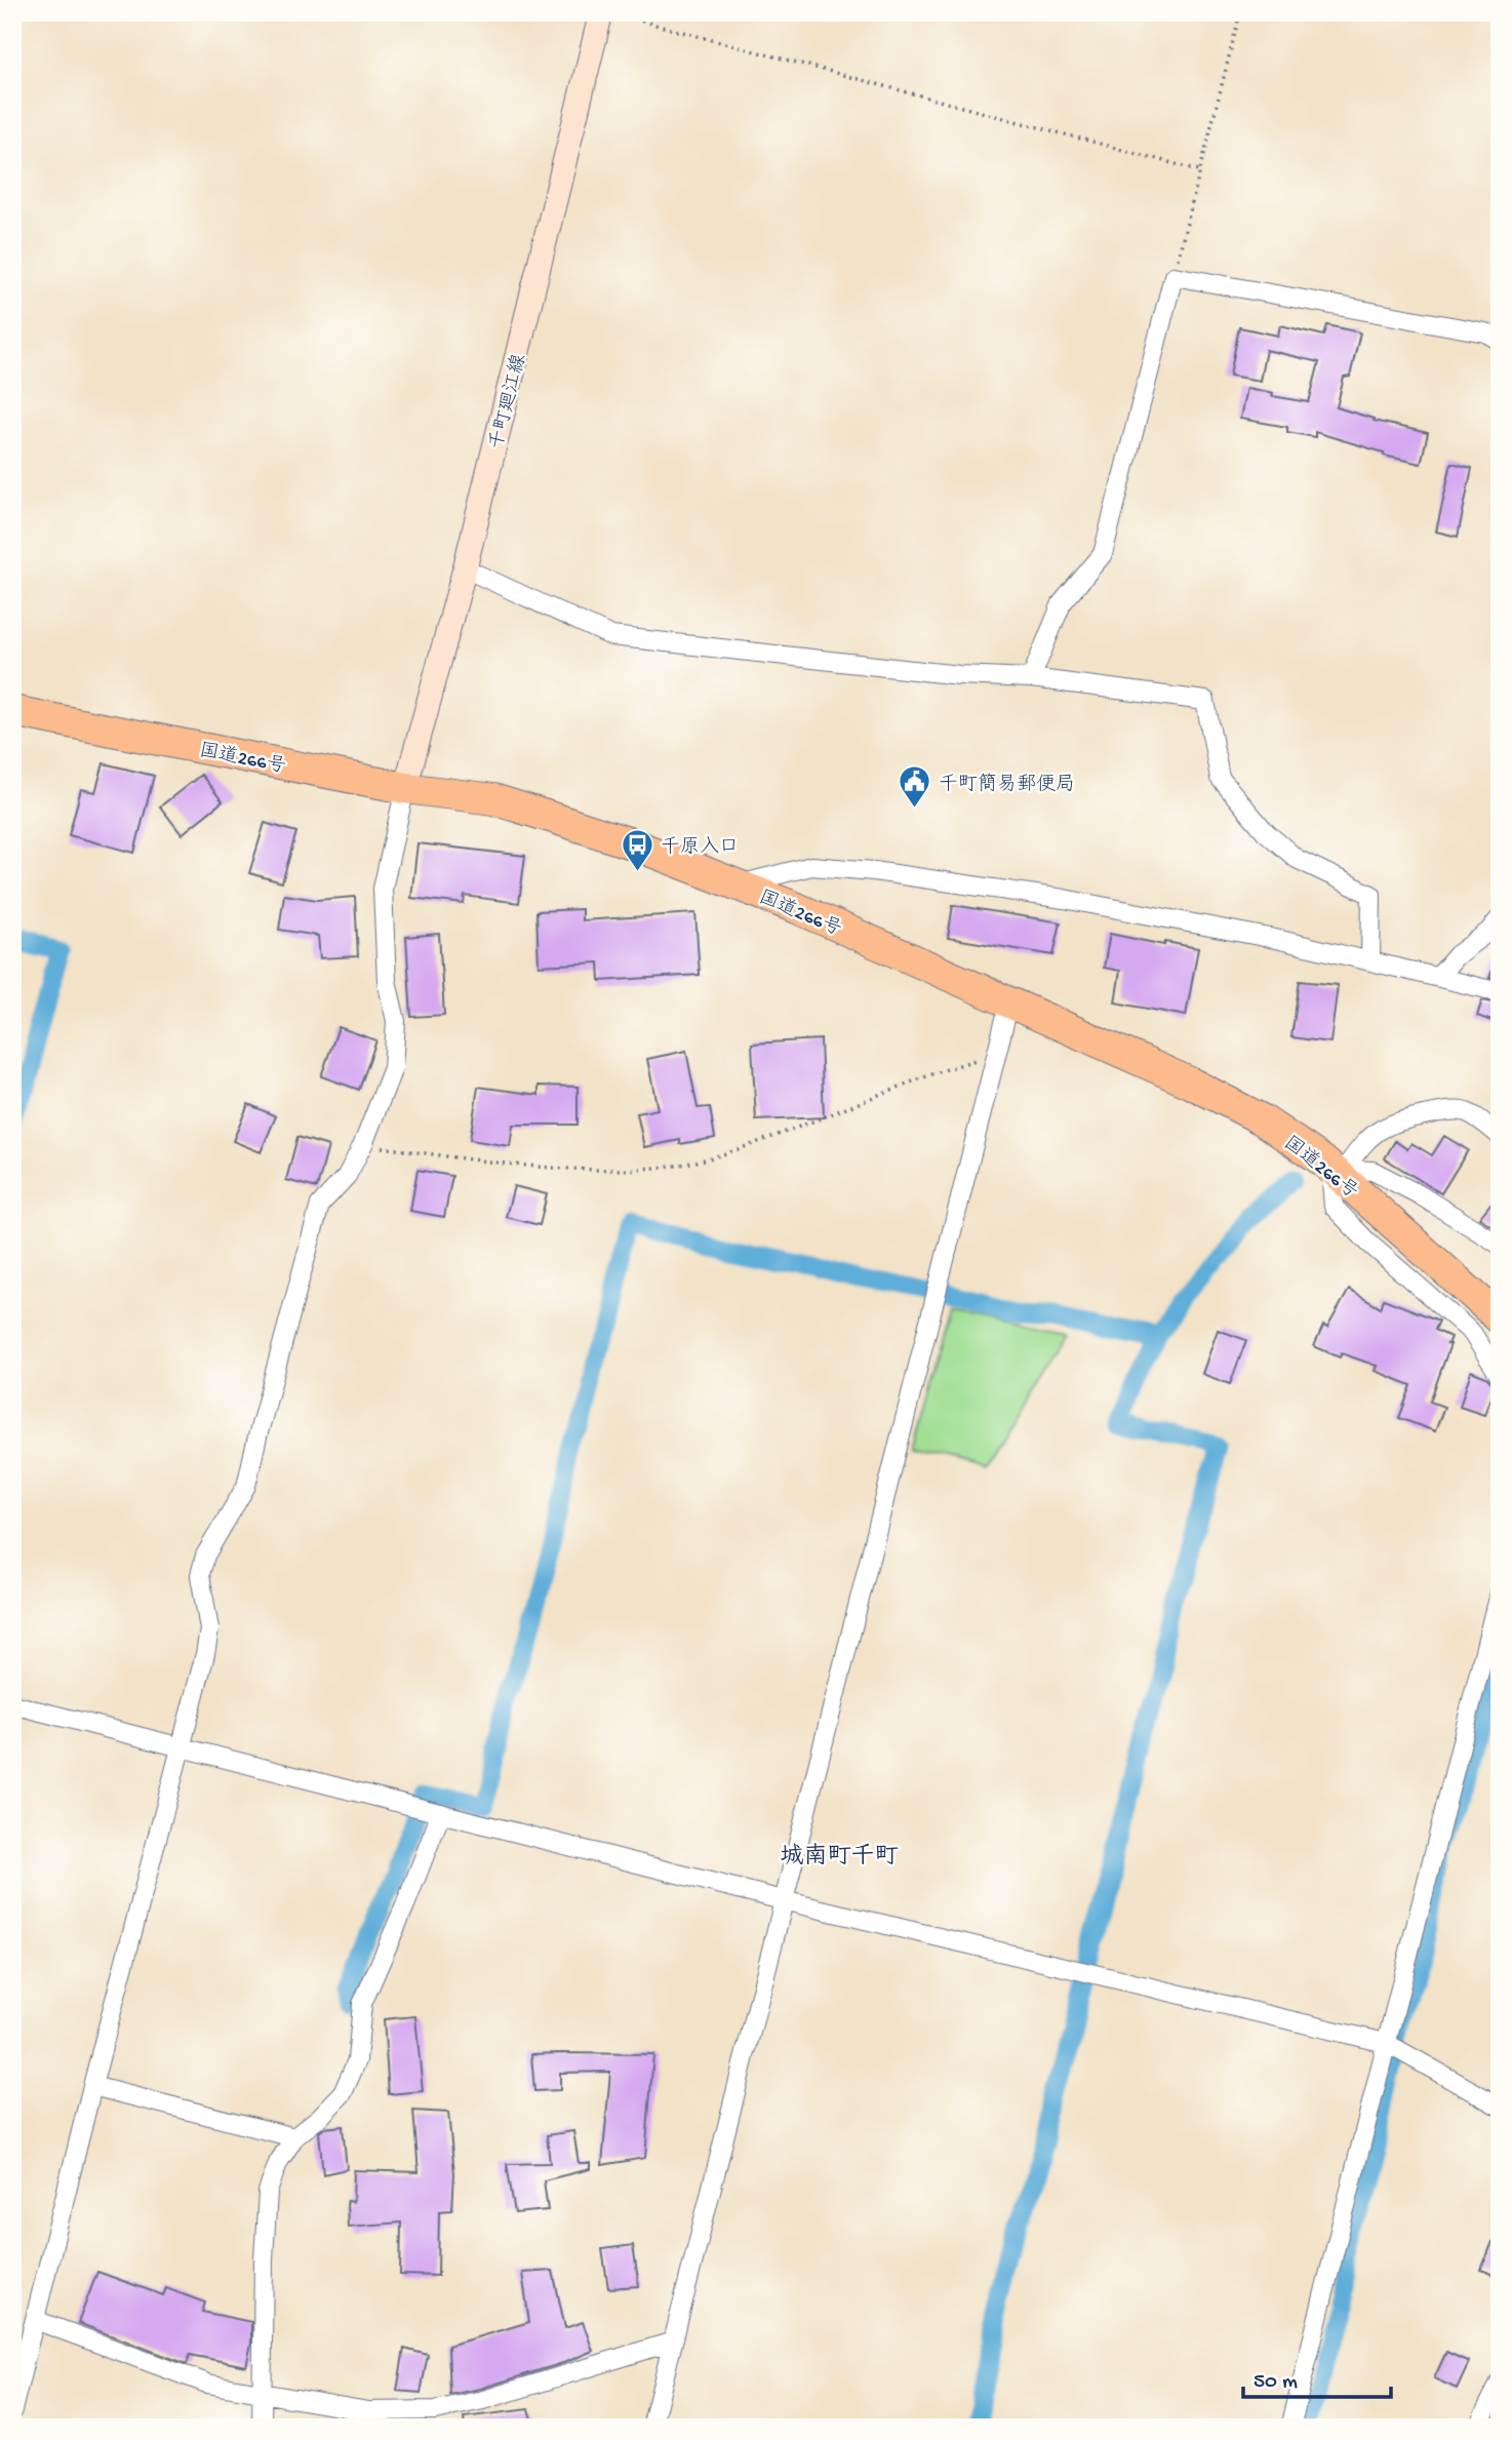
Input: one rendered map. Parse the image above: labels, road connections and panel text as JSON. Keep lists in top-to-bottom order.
{
  "streets": {
    "highway": ["国道266号"],
    "main road": ["千町廻江線"]
  },
  "crossings": [
    ["千町廻江線", "国道266号"]
  ],
  "districts": ["城南町千町"],
  "places": {
    "public building": ["千町簡易郵便局"],
    "bus stop": ["千原入口"]
  },
  "scale_bar": "50 m"
}
